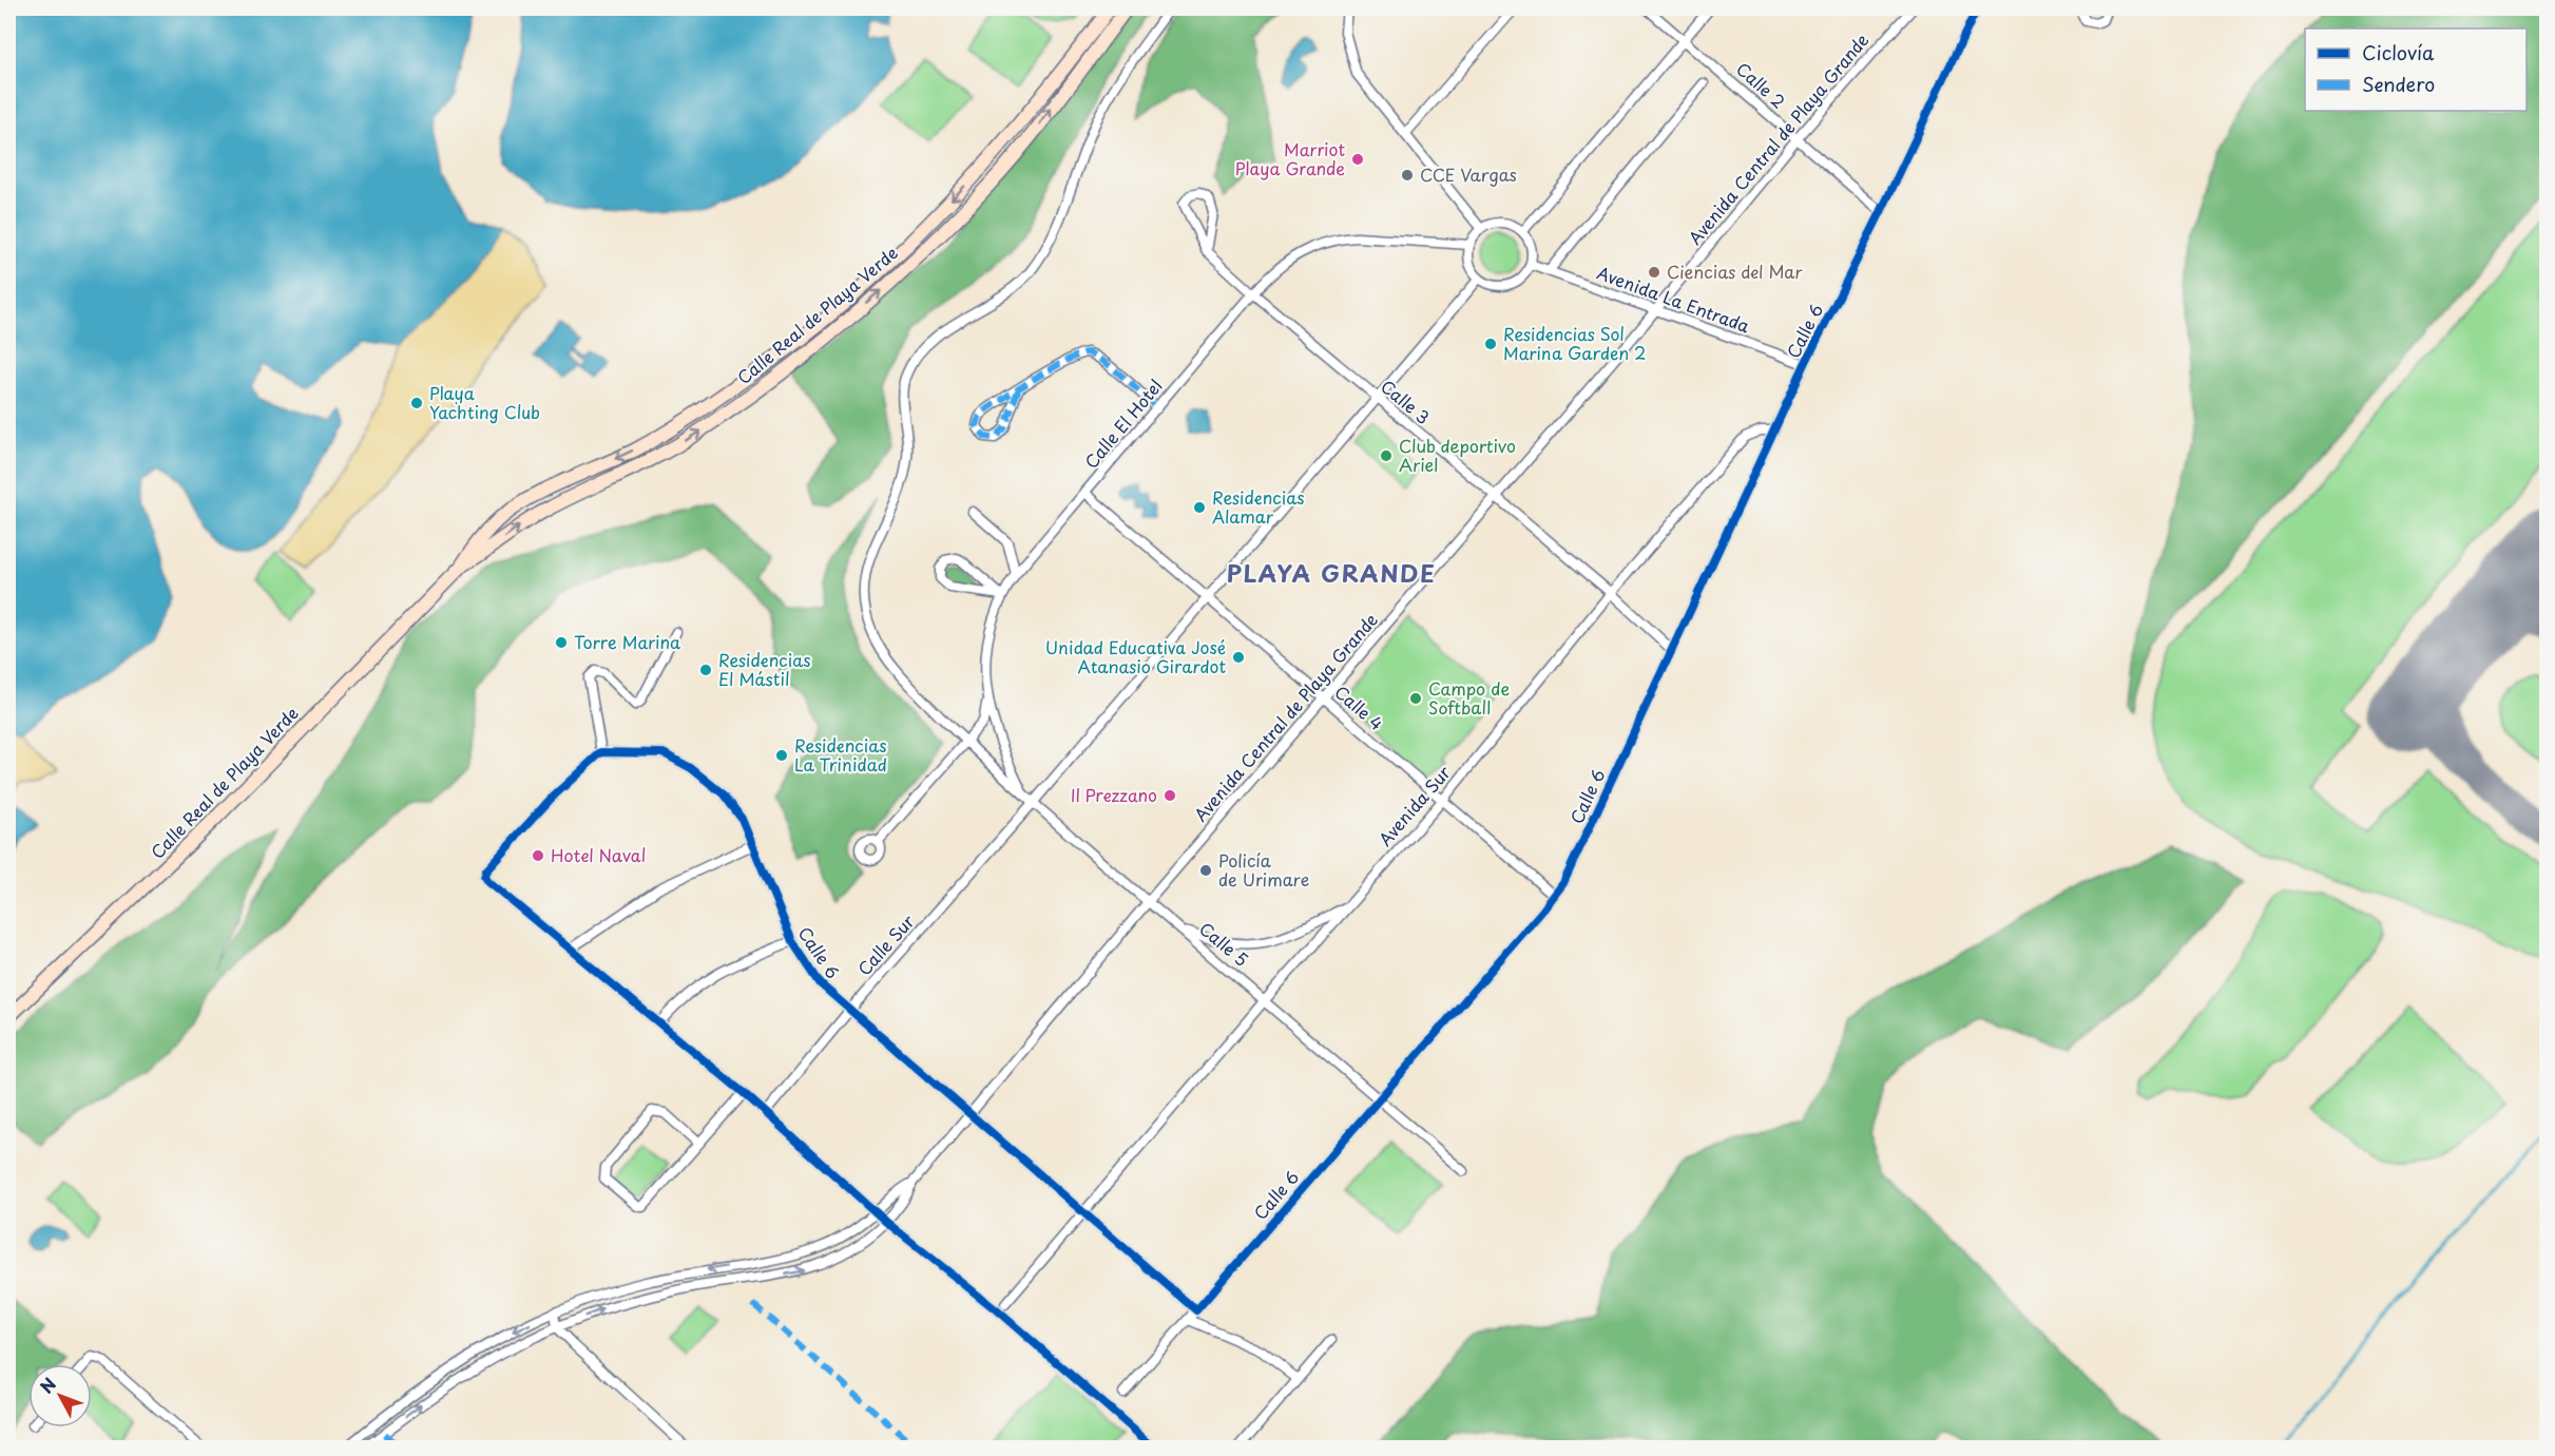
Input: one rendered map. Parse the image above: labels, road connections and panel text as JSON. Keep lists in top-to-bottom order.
{
  "streets": {
    "street": [
      "Calle 2",
      "Avenida Central de Playa Grande",
      "Avenida La Entrada",
      "Calle Real de Playa Verde",
      "Calle 6",
      "Calle 3",
      "Calle El Hotel",
      "Calle 4",
      "Avenida Sur",
      "Calle 5",
      "Calle Sur"
    ]
  },
  "crossings": [
    ["Calle 2", "Avenida Central de Playa Grande"],
    ["Calle 2", "Calle 6"],
    ["Avenida Central de Playa Grande", "Avenida La Entrada"],
    ["Avenida Central de Playa Grande", "Calle 6"],
    ["Avenida Central de Playa Grande", "Calle 3"],
    ["Avenida Central de Playa Grande", "Calle 4"],
    ["Avenida Central de Playa Grande", "Calle 5"],
    ["Avenida La Entrada", "Calle 6"],
    ["Avenida La Entrada", "Calle El Hotel"],
    ["Avenida La Entrada", "Calle Sur"],
    ["Calle 6", "Calle 3"],
    ["Calle 6", "Calle 4"],
    ["Calle 6", "Avenida Sur"],
    ["Calle 6", "Calle 5"],
    ["Calle 6", "Calle Sur"],
    ["Calle 3", "Calle El Hotel"],
    ["Calle 3", "Avenida Sur"],
    ["Calle 3", "Calle Sur"],
    ["Calle El Hotel", "Calle 4"],
    ["Calle El Hotel", "Calle 5"],
    ["Calle El Hotel", "Calle Sur"],
    ["Calle 4", "Avenida Sur"],
    ["Calle 4", "Calle Sur"],
    ["Avenida Sur", "Calle 5"],
    ["Calle 5", "Calle Sur"]
  ],
  "districts": ["PLAYA GRANDE"],
  "places": [
    "Marriot Playa Grande",
    "CCE Vargas",
    "Ciencias del Mar",
    "Residencias Sol Marina Garden 2",
    "Playa Yachting Club",
    "Club deportivo Ariel",
    "Residencias Alamar",
    "Torre Marina",
    "Unidad Educativa José Atanasio Girardot",
    "Residencias El Mástil",
    "Campo de Softball",
    "Residencias La Trinidad",
    "Il Prezzano",
    "Hotel Naval",
    "Policía de Urimare"
  ],
  "legend": ["Ciclovía", "Sendero"],
  "north": "top left"
}
